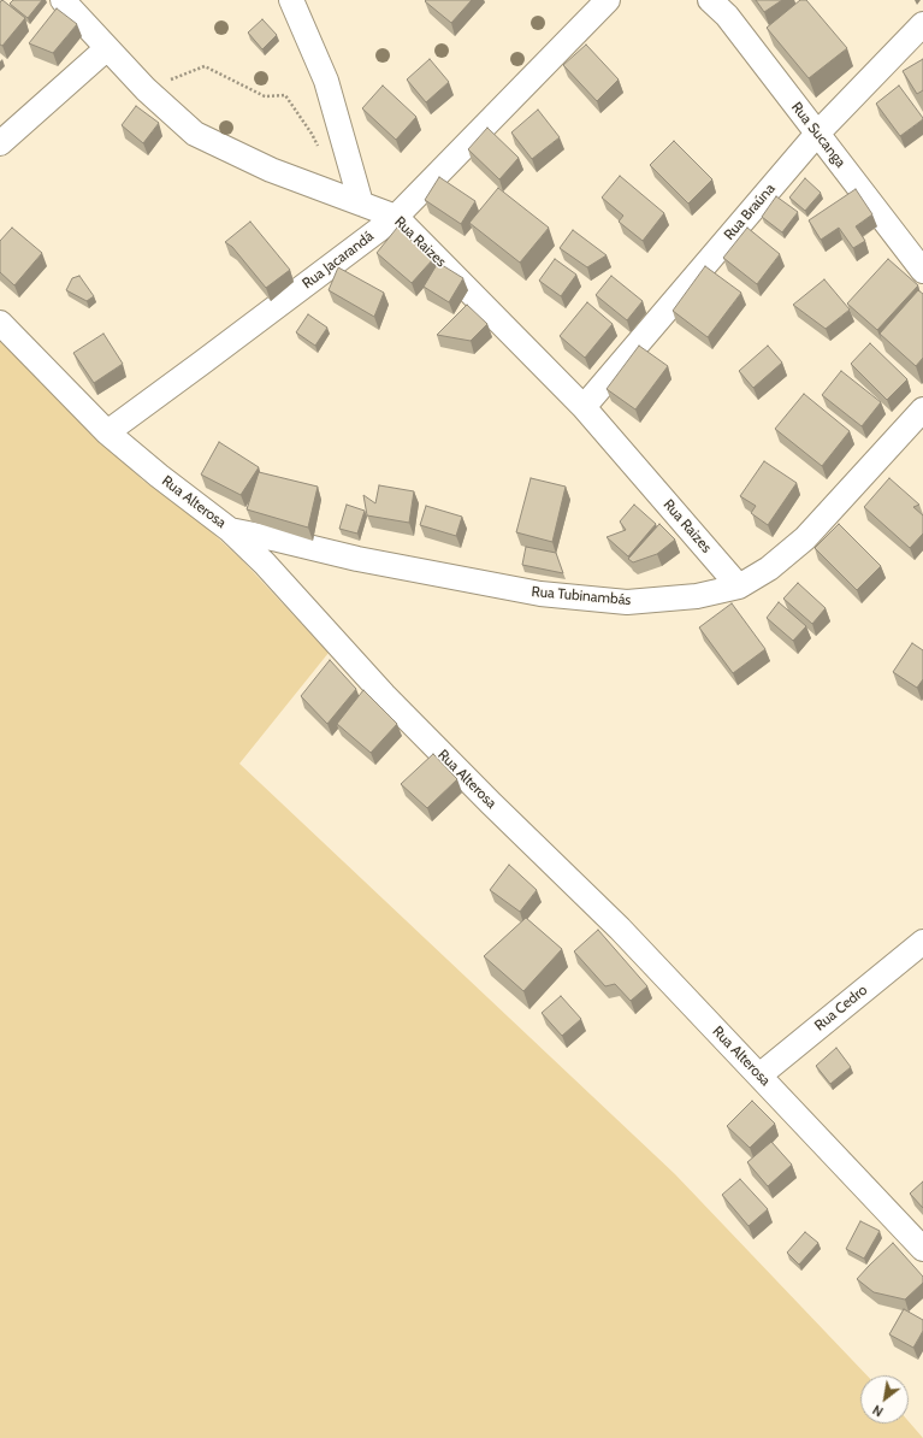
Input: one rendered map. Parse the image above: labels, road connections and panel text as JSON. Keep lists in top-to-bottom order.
{
  "streets": {
    "street": [
      "Rua Sucanga",
      "Rua Braúna",
      "Rua Raizes",
      "Rua Jacarandá",
      "Rua Alterosa",
      "Rua Tubinambás",
      "Rua Cedro"
    ]
  },
  "crossings": [
    ["Rua Sucanga", "Rua Braúna"],
    ["Rua Braúna", "Rua Raizes"],
    ["Rua Raizes", "Rua Jacarandá"],
    ["Rua Raizes", "Rua Tubinambás"],
    ["Rua Jacarandá", "Rua Alterosa"],
    ["Rua Alterosa", "Rua Tubinambás"],
    ["Rua Alterosa", "Rua Cedro"]
  ],
  "north": "bottom left"
}
